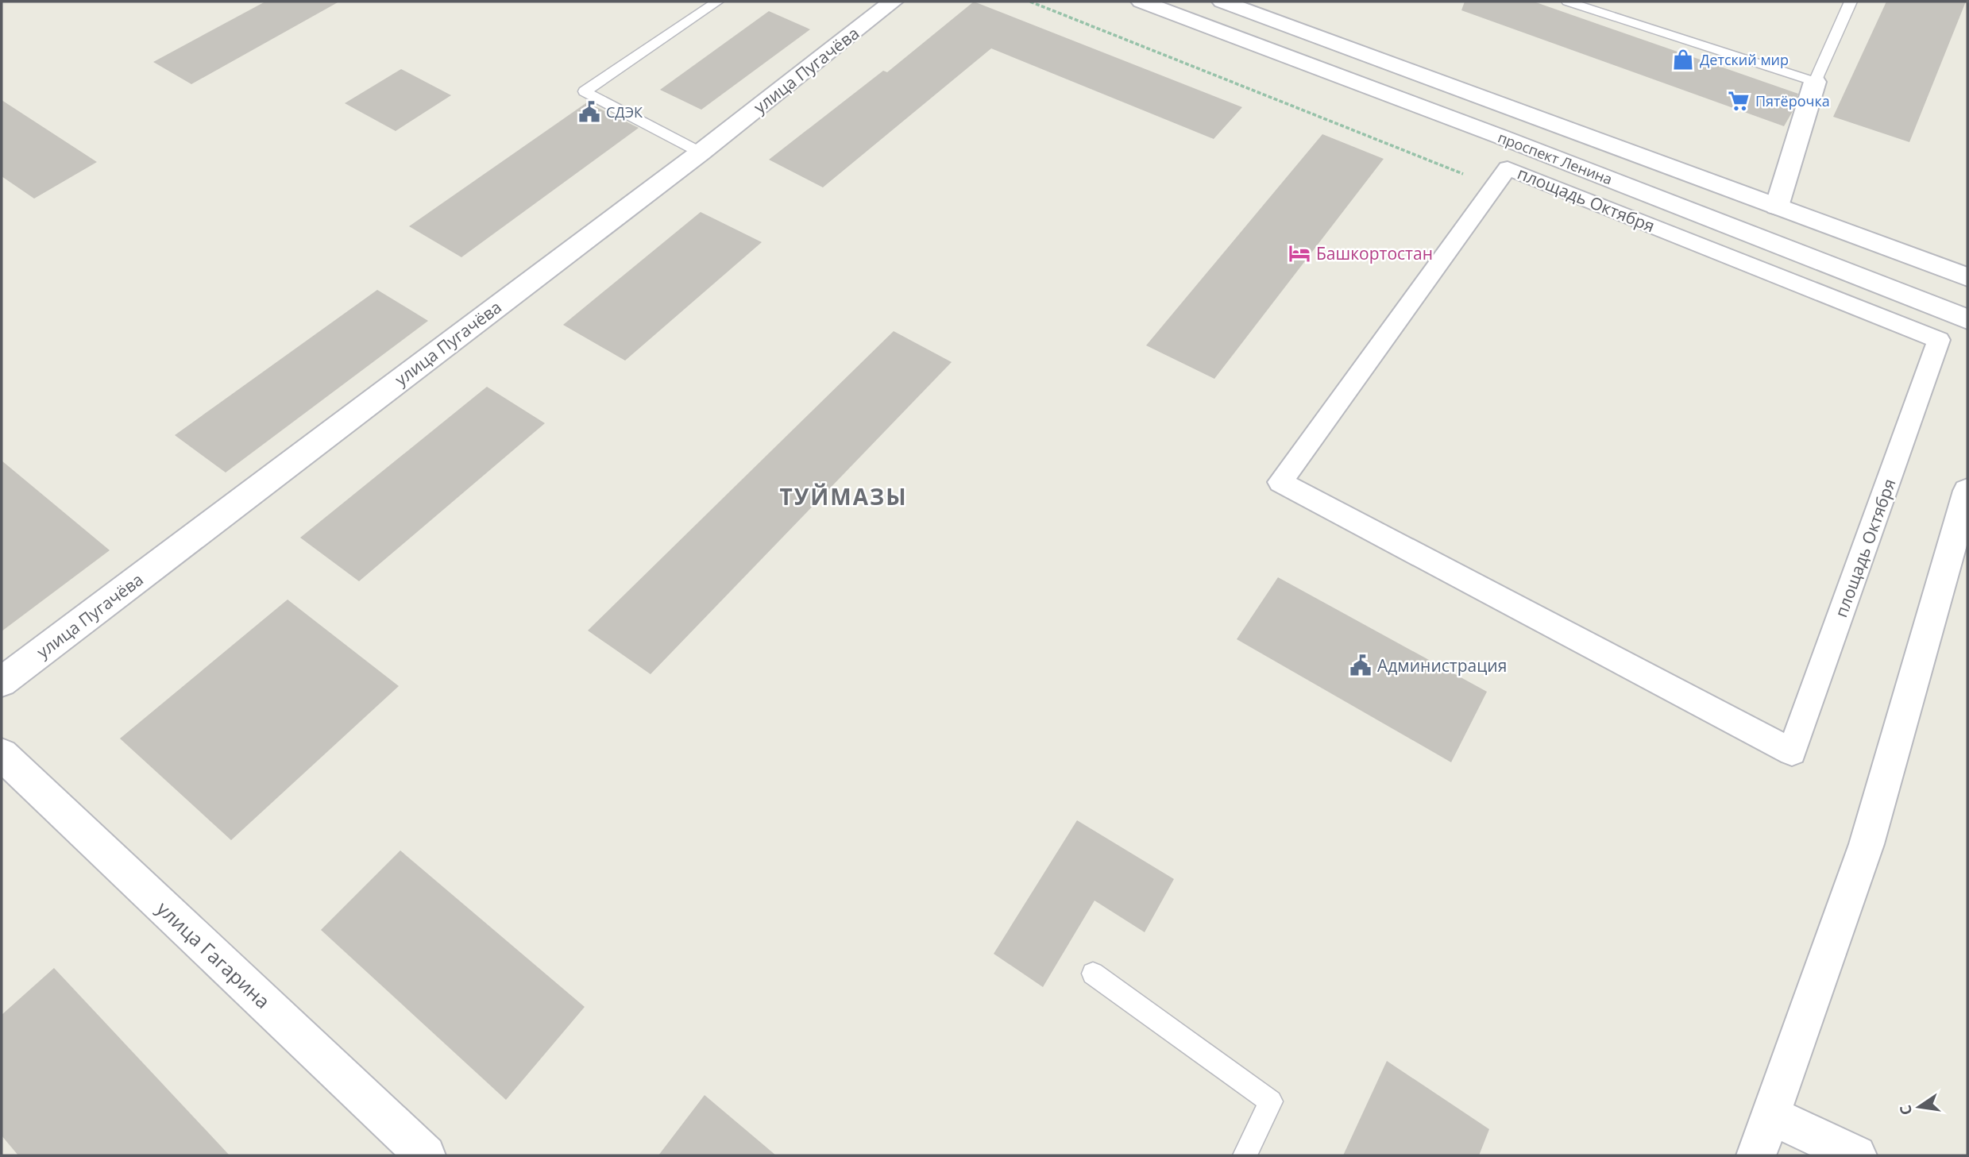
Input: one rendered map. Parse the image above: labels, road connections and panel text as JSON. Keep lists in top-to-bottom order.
{
  "streets": {
    "street": [
      "улица Пугачёва",
      "проспект Ленина",
      "площадь Октября",
      "улица Гагарина"
    ]
  },
  "districts": ["ТУЙМАЗЫ"],
  "places": {
    "shop": ["Детский мир"],
    "supermarket": ["Пятёрочка"],
    "public building": ["СДЭК", "Администрация"],
    "hotel": ["Башкортостан"]
  },
  "north": "left"
}
